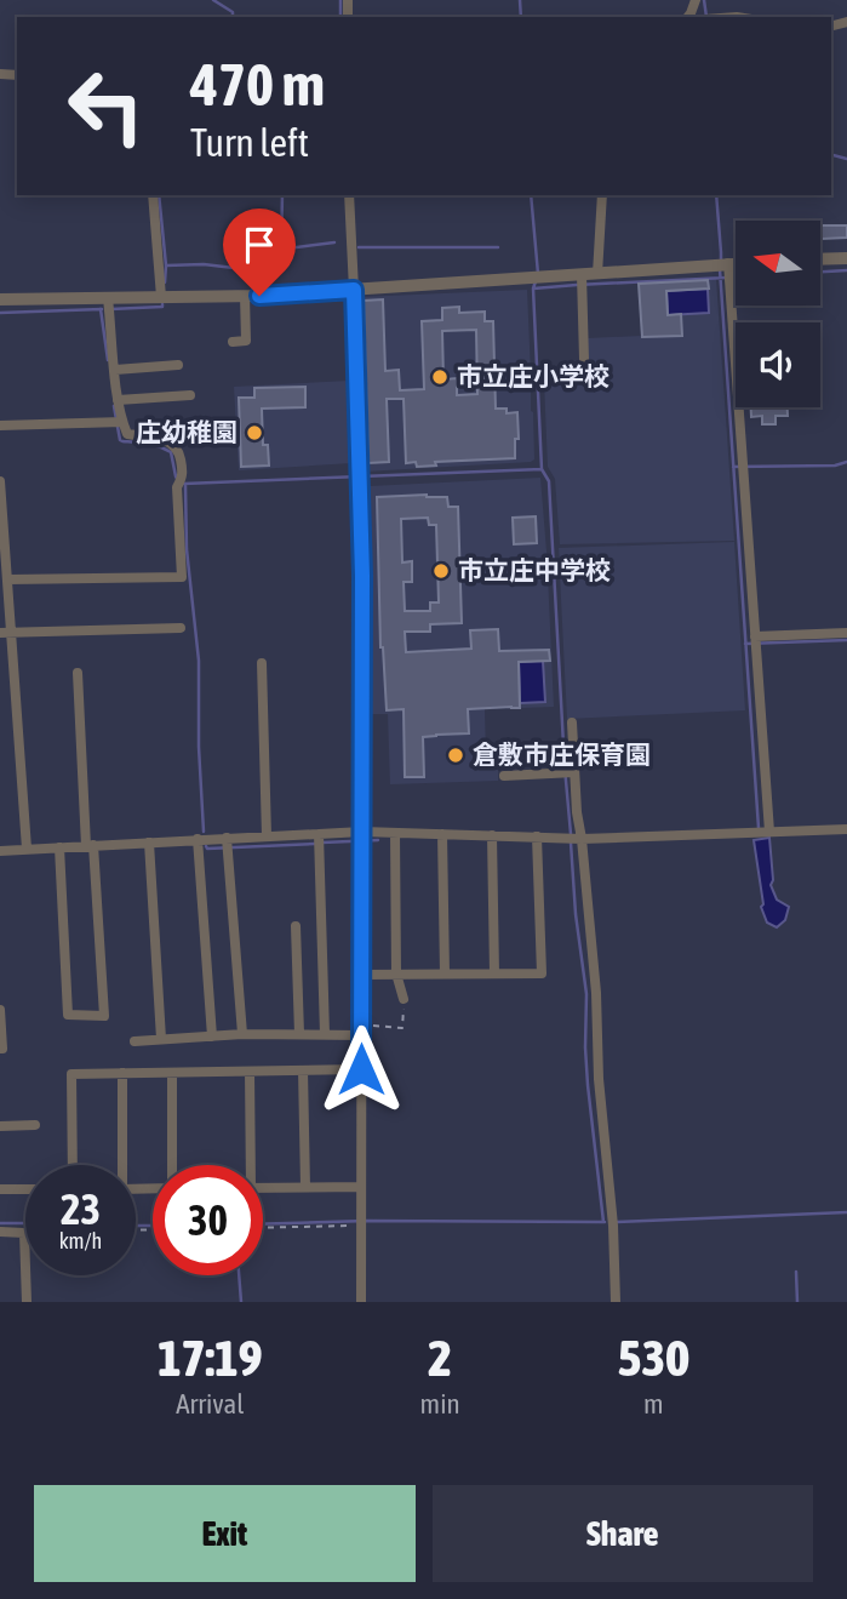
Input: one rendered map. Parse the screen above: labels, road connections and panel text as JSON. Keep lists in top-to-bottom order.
{
  "places": [
    "市立庄小学校",
    "庄幼稚園",
    "市立庄中学校",
    "倉敷市庄保育園"
  ],
  "north": "left",
  "page": {
    "turn": ["470 m", "Turn left"],
    "speed": "23 km/h",
    "limit": "30",
    "eta": [
      "17:19",
      "Arrival",
      "2",
      "min",
      "530",
      "m"
    ],
    "buttons": ["Exit", "Share"]
  }
}
